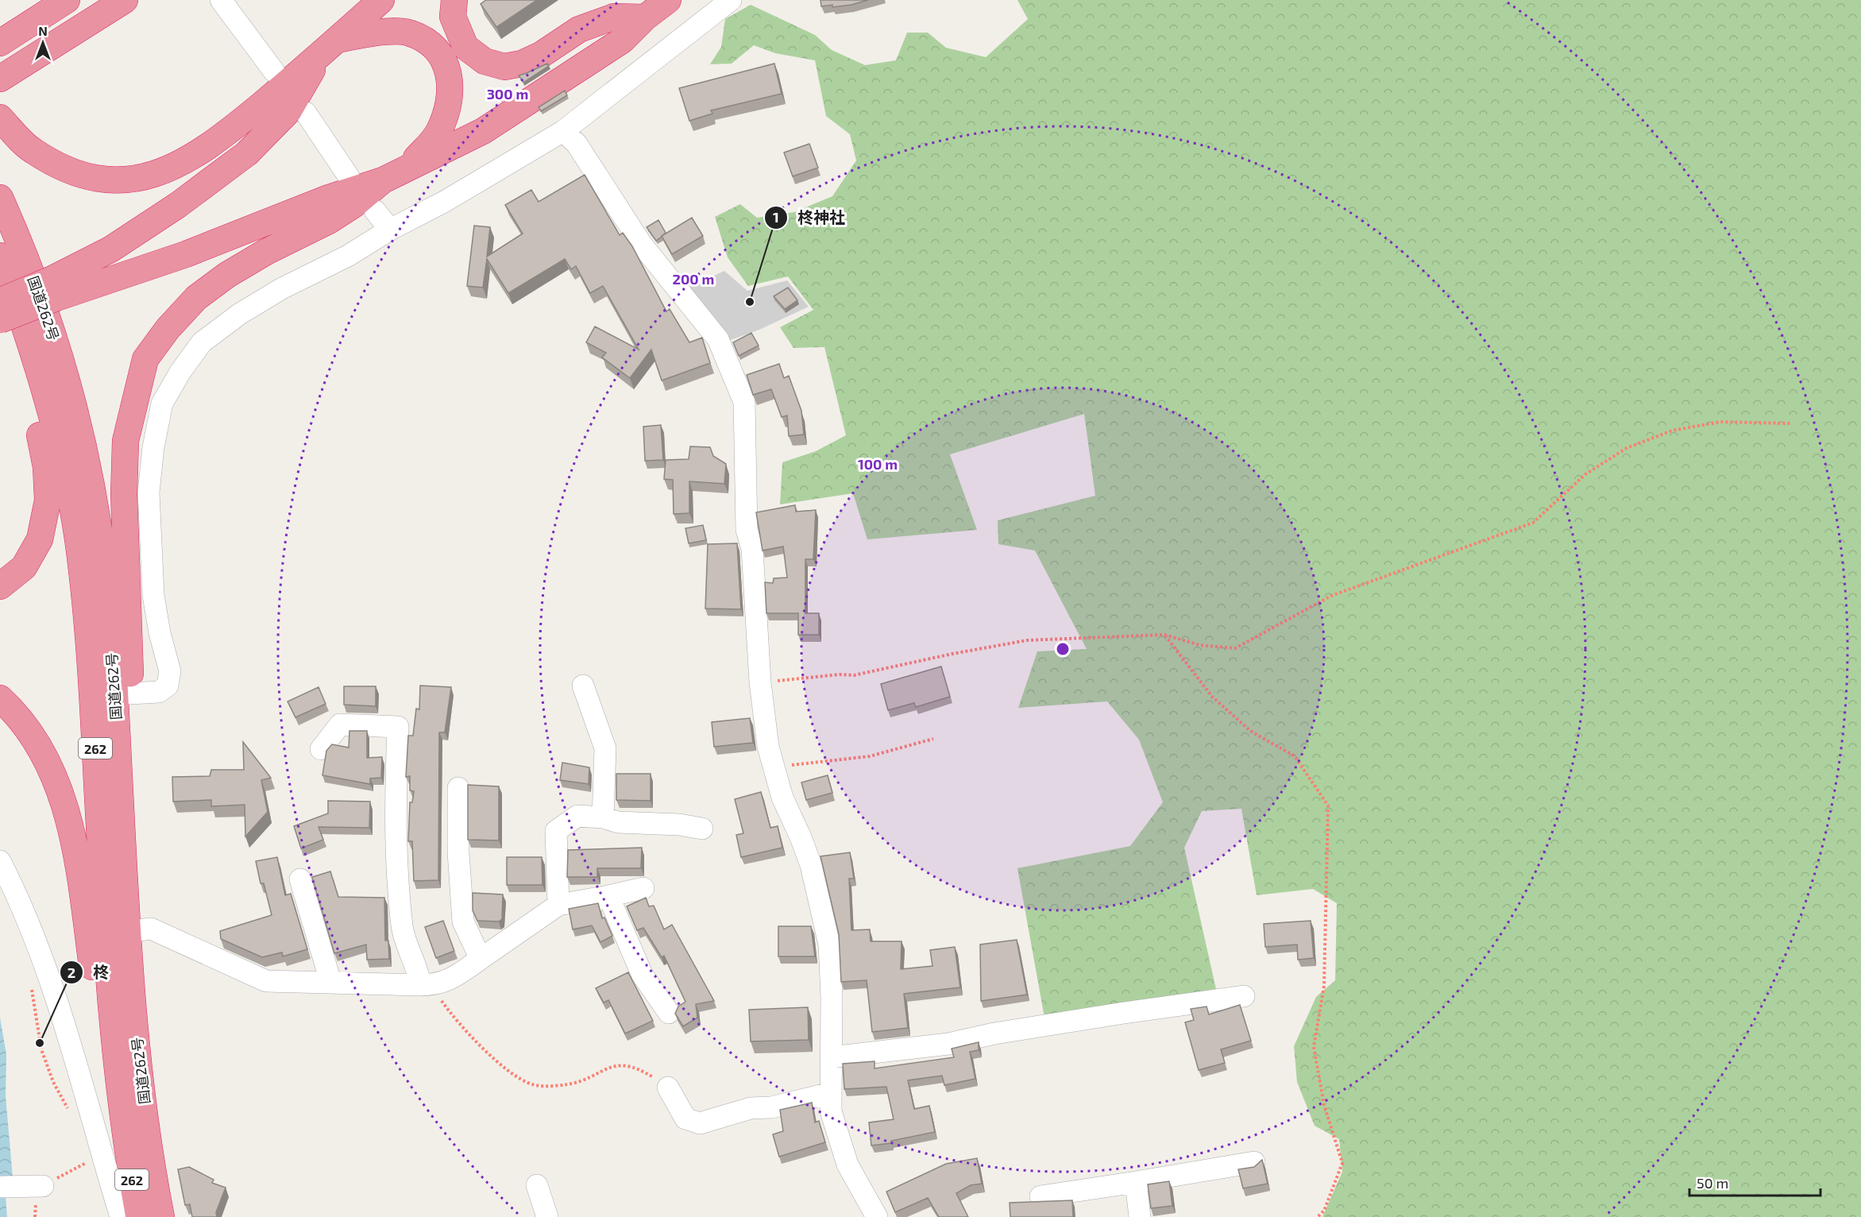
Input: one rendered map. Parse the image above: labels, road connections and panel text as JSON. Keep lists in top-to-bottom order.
{
  "streets": {
    "highway": ["国道262号", "262"]
  },
  "places": ["柊神社", "柊"],
  "scale_bar": "50 m",
  "north": "top",
  "rings": ["300 m", "200 m", "100 m"]
}
